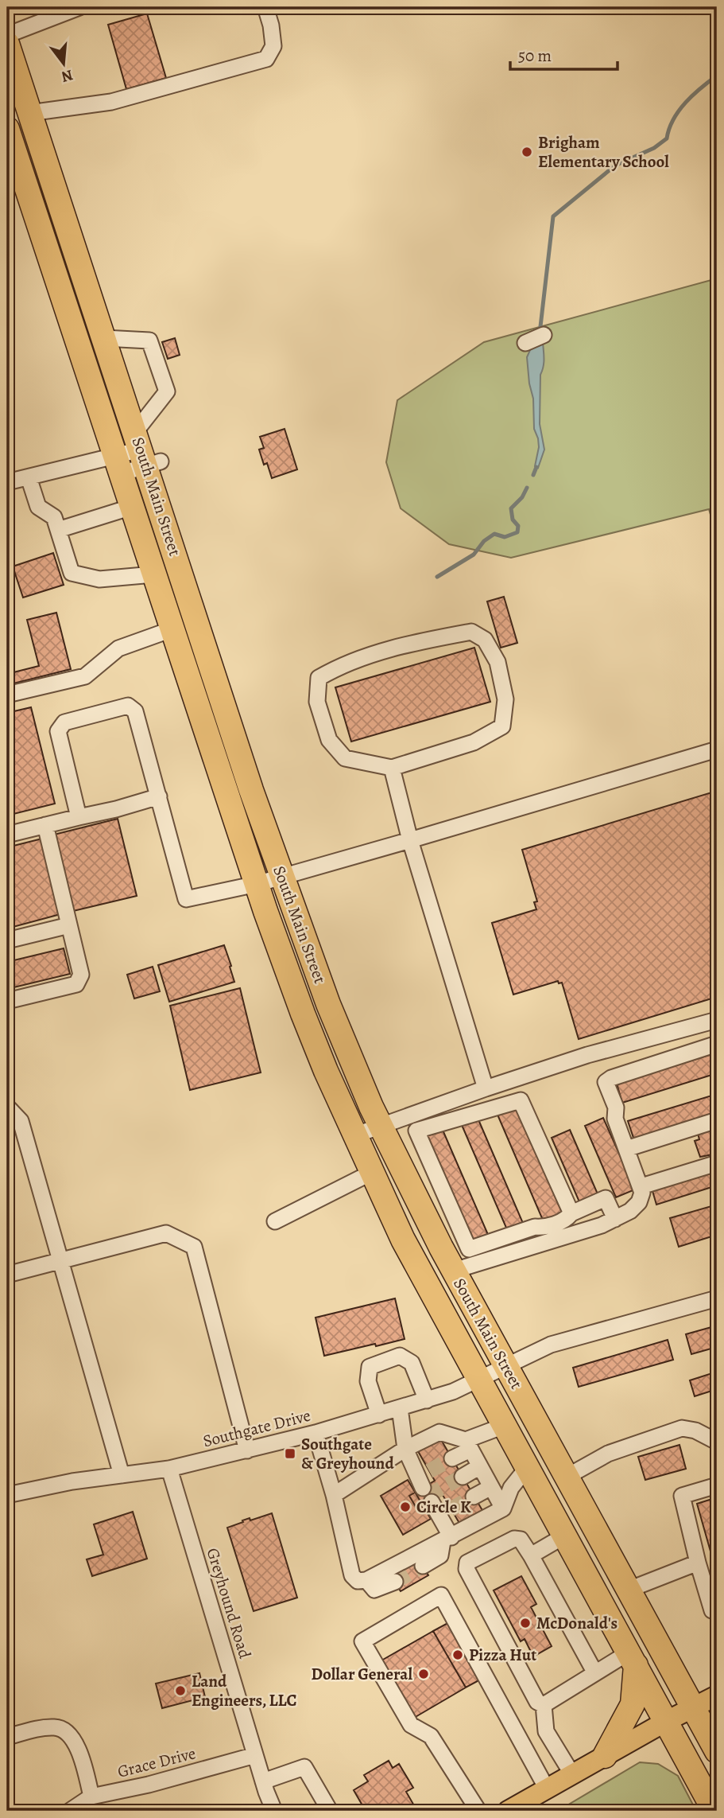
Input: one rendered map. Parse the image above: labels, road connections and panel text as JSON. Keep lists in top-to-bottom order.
{
  "streets": {
    "highway": ["South Main Street"],
    "street": ["Southgate Drive", "Greyhound Road", "Grace Drive"]
  },
  "crossings": [
    ["South Main Street", "Southgate Drive"],
    ["Southgate Drive", "Greyhound Road"],
    ["Greyhound Road", "Grace Drive"]
  ],
  "places": {
    "other": [
      "Brigham Elementary School",
      "Circle K",
      "McDonald's",
      "Pizza Hut",
      "Dollar General",
      "Land Engineers, LLC"
    ],
    "transit": ["Southgate & Greyhound"]
  },
  "scale_bar": "50 m",
  "north": "bottom"
}
